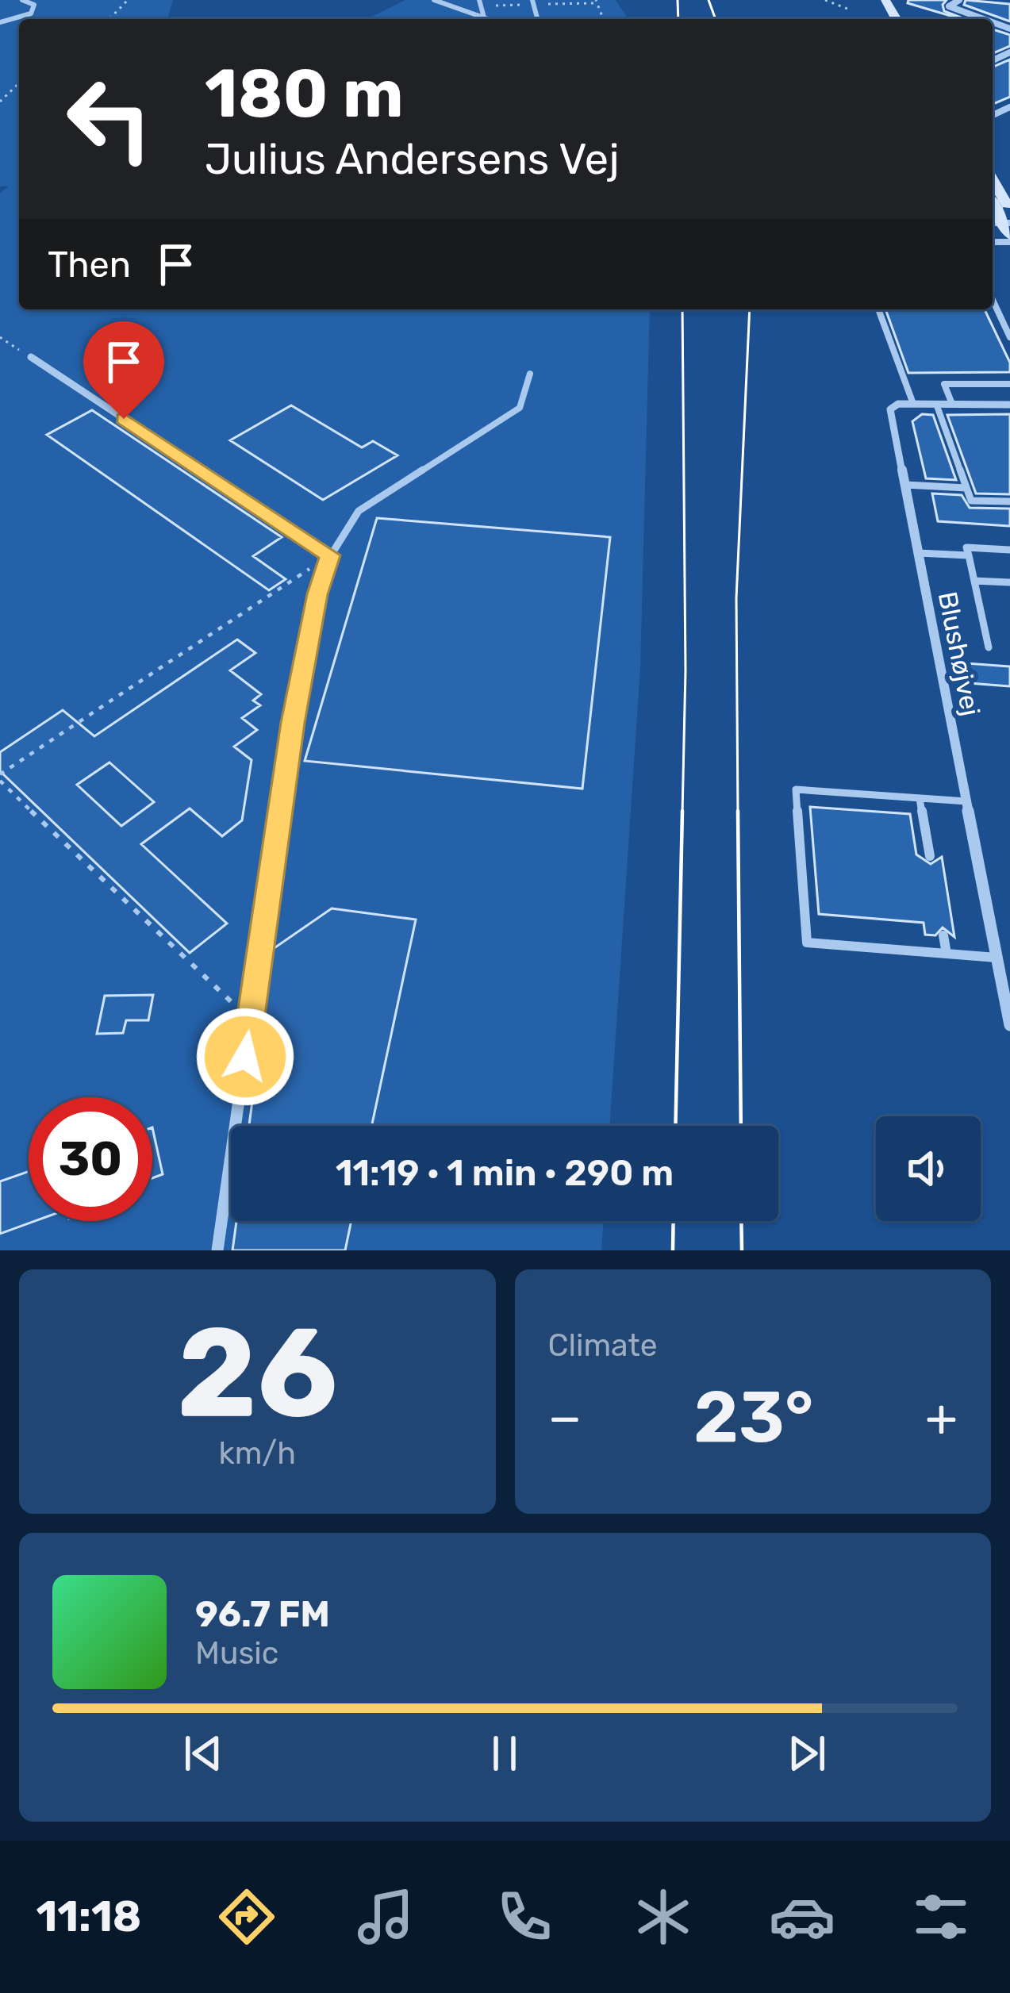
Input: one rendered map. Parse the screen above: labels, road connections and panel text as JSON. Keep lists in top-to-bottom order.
{
  "streets": {
    "street": ["Blushøjvej"]
  },
  "page": {
    "turn": ["180 m", "Julius Andersens Vej"],
    "then": "Then",
    "limit": "30",
    "trip": "11:19 · 1 min · 290 m",
    "tile": [
      ["26", "km/h"],
      "Climate"
    ],
    "heat": ["−", "23°", "+"],
    "song": ["96.7 FM", "Music"],
    "tabs": "11:18"
  }
}
